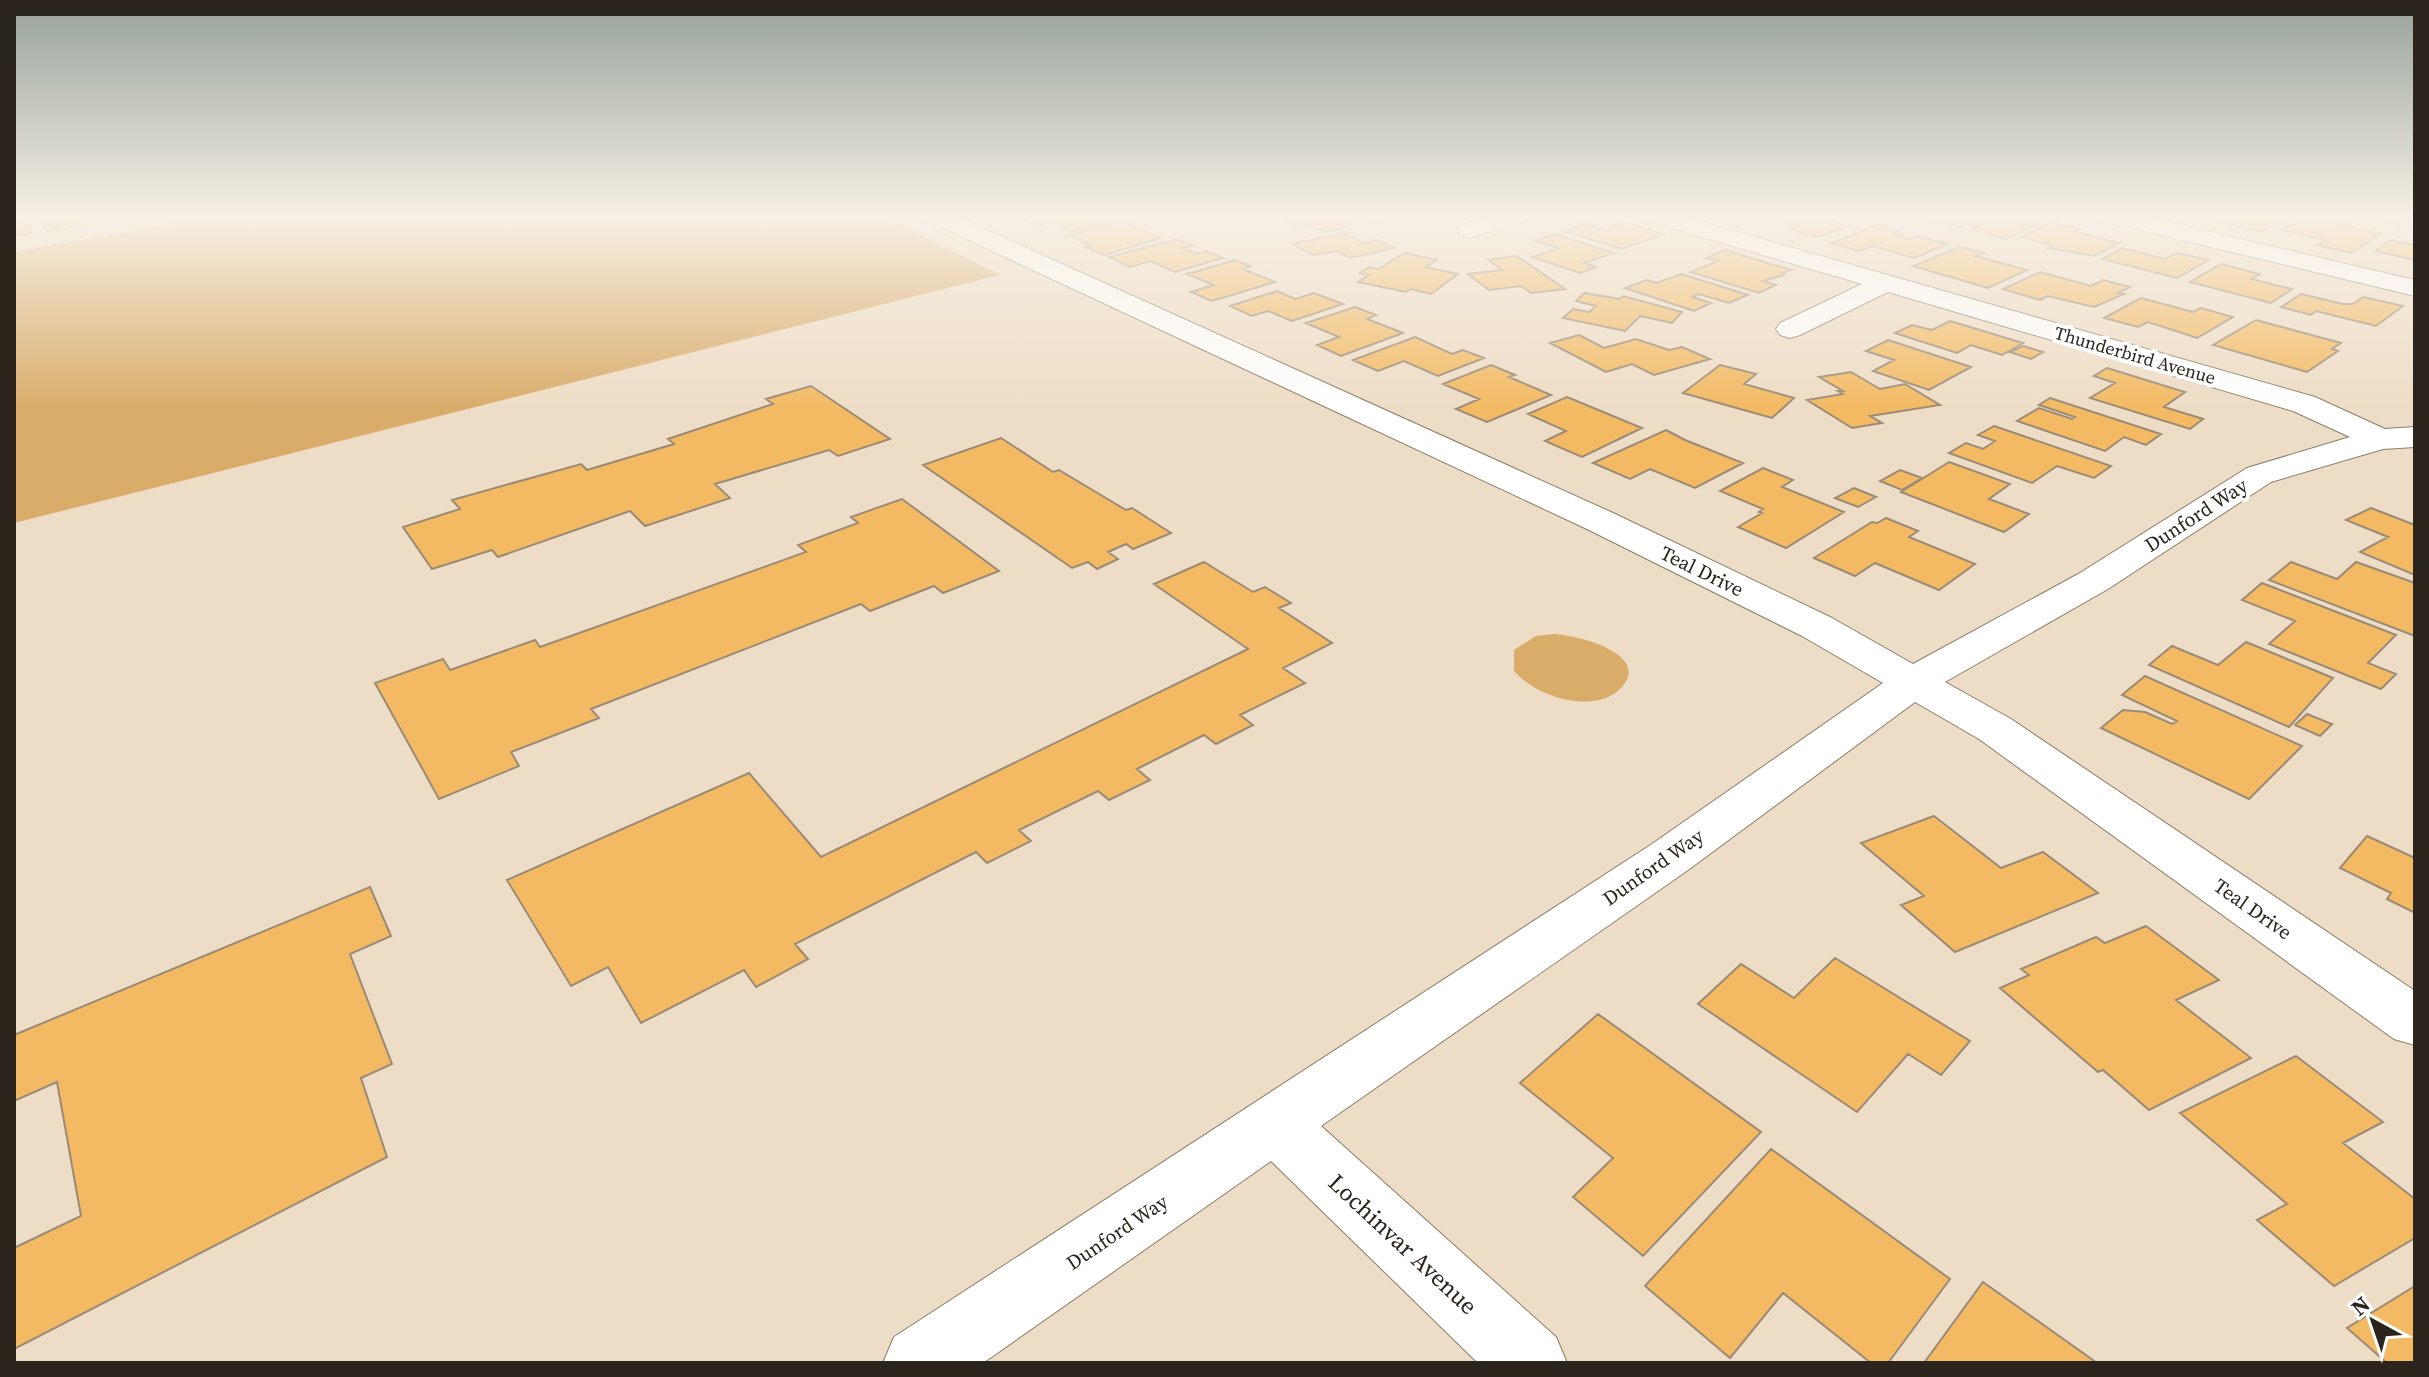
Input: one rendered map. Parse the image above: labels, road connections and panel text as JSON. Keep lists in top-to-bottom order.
{
  "streets": {
    "street": [
      "Thunderbird Avenue",
      "Dunford Way",
      "Teal Drive",
      "Lochinvar Avenue"
    ]
  },
  "crossings": [
    ["Thunderbird Avenue", "Dunford Way"],
    ["Dunford Way", "Teal Drive"],
    ["Dunford Way", "Lochinvar Avenue"]
  ],
  "north": "top left"
}
